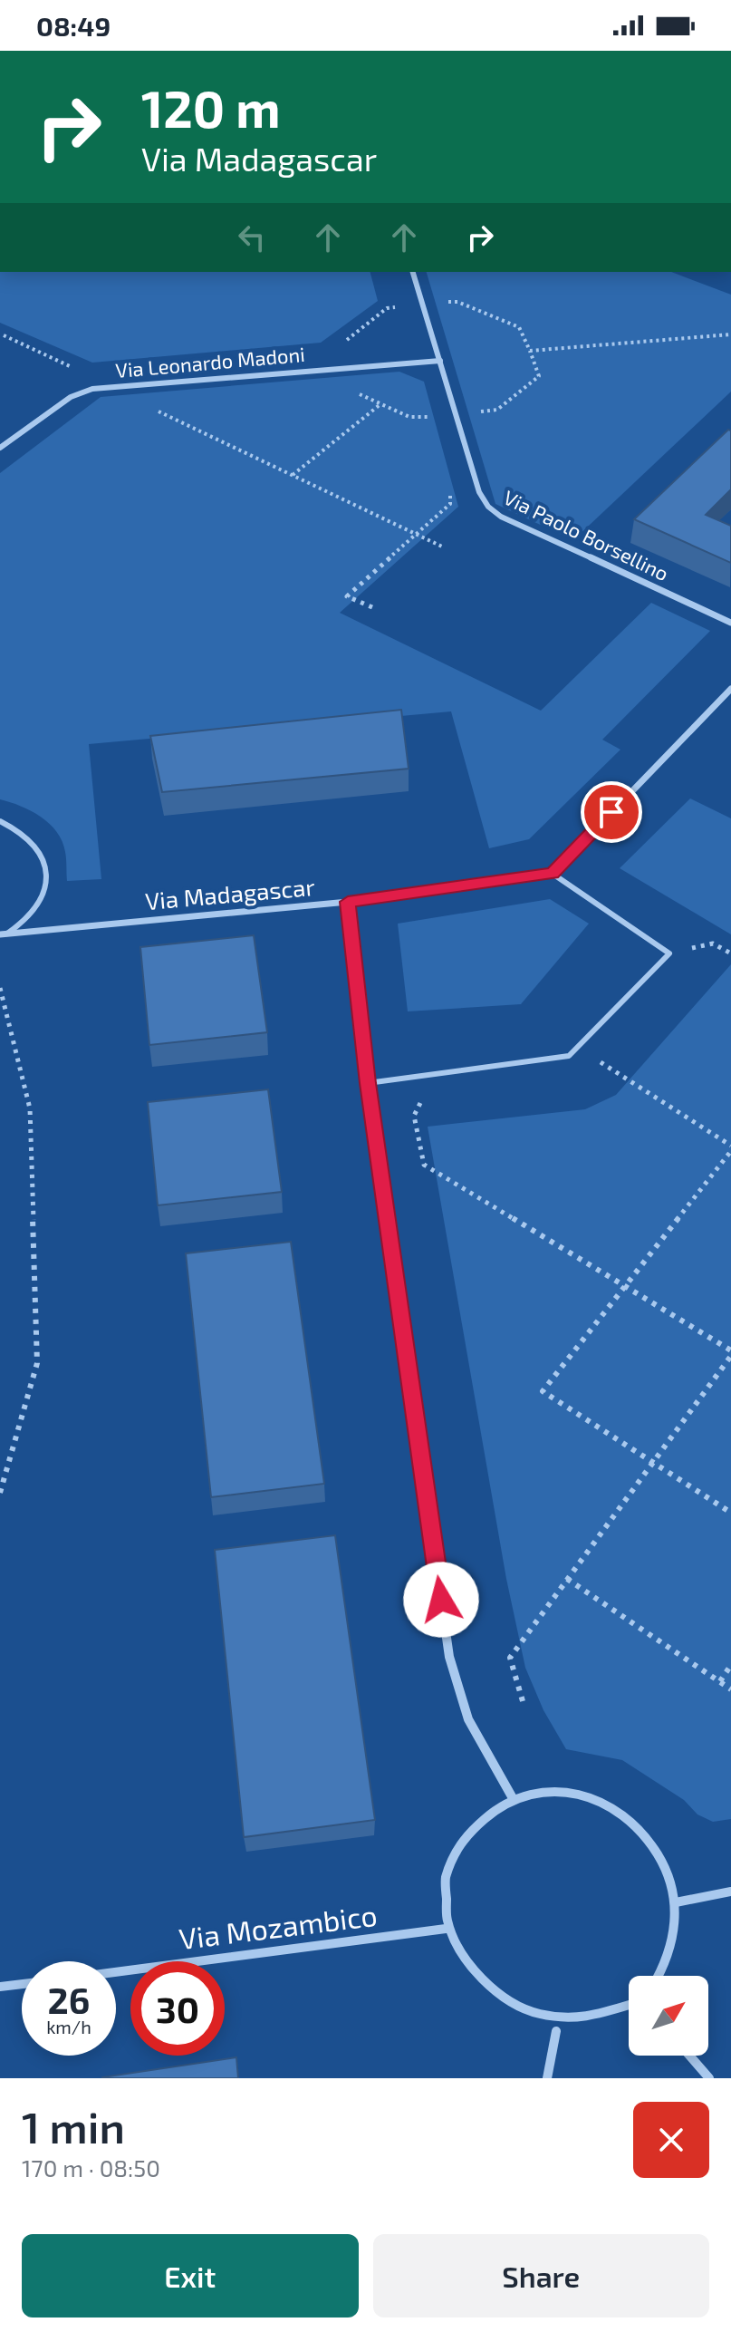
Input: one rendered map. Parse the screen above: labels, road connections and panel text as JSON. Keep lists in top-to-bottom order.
{
  "streets": {
    "street": [
      "Via Leonardo Madoni",
      "Via Paolo Borsellino",
      "Via Madagascar",
      "Via Mozambico"
    ]
  },
  "crossings": [
    ["Via Leonardo Madoni", "Via Paolo Borsellino"]
  ],
  "north": "top right",
  "page": {
    "status": "08:49",
    "turn": ["120 m", "Via Madagascar"],
    "speed": "26 km/h",
    "limit": "30",
    "heading": ["1 min", "170 m · 08:50"],
    "buttons": ["Exit", "Share"]
  }
}
